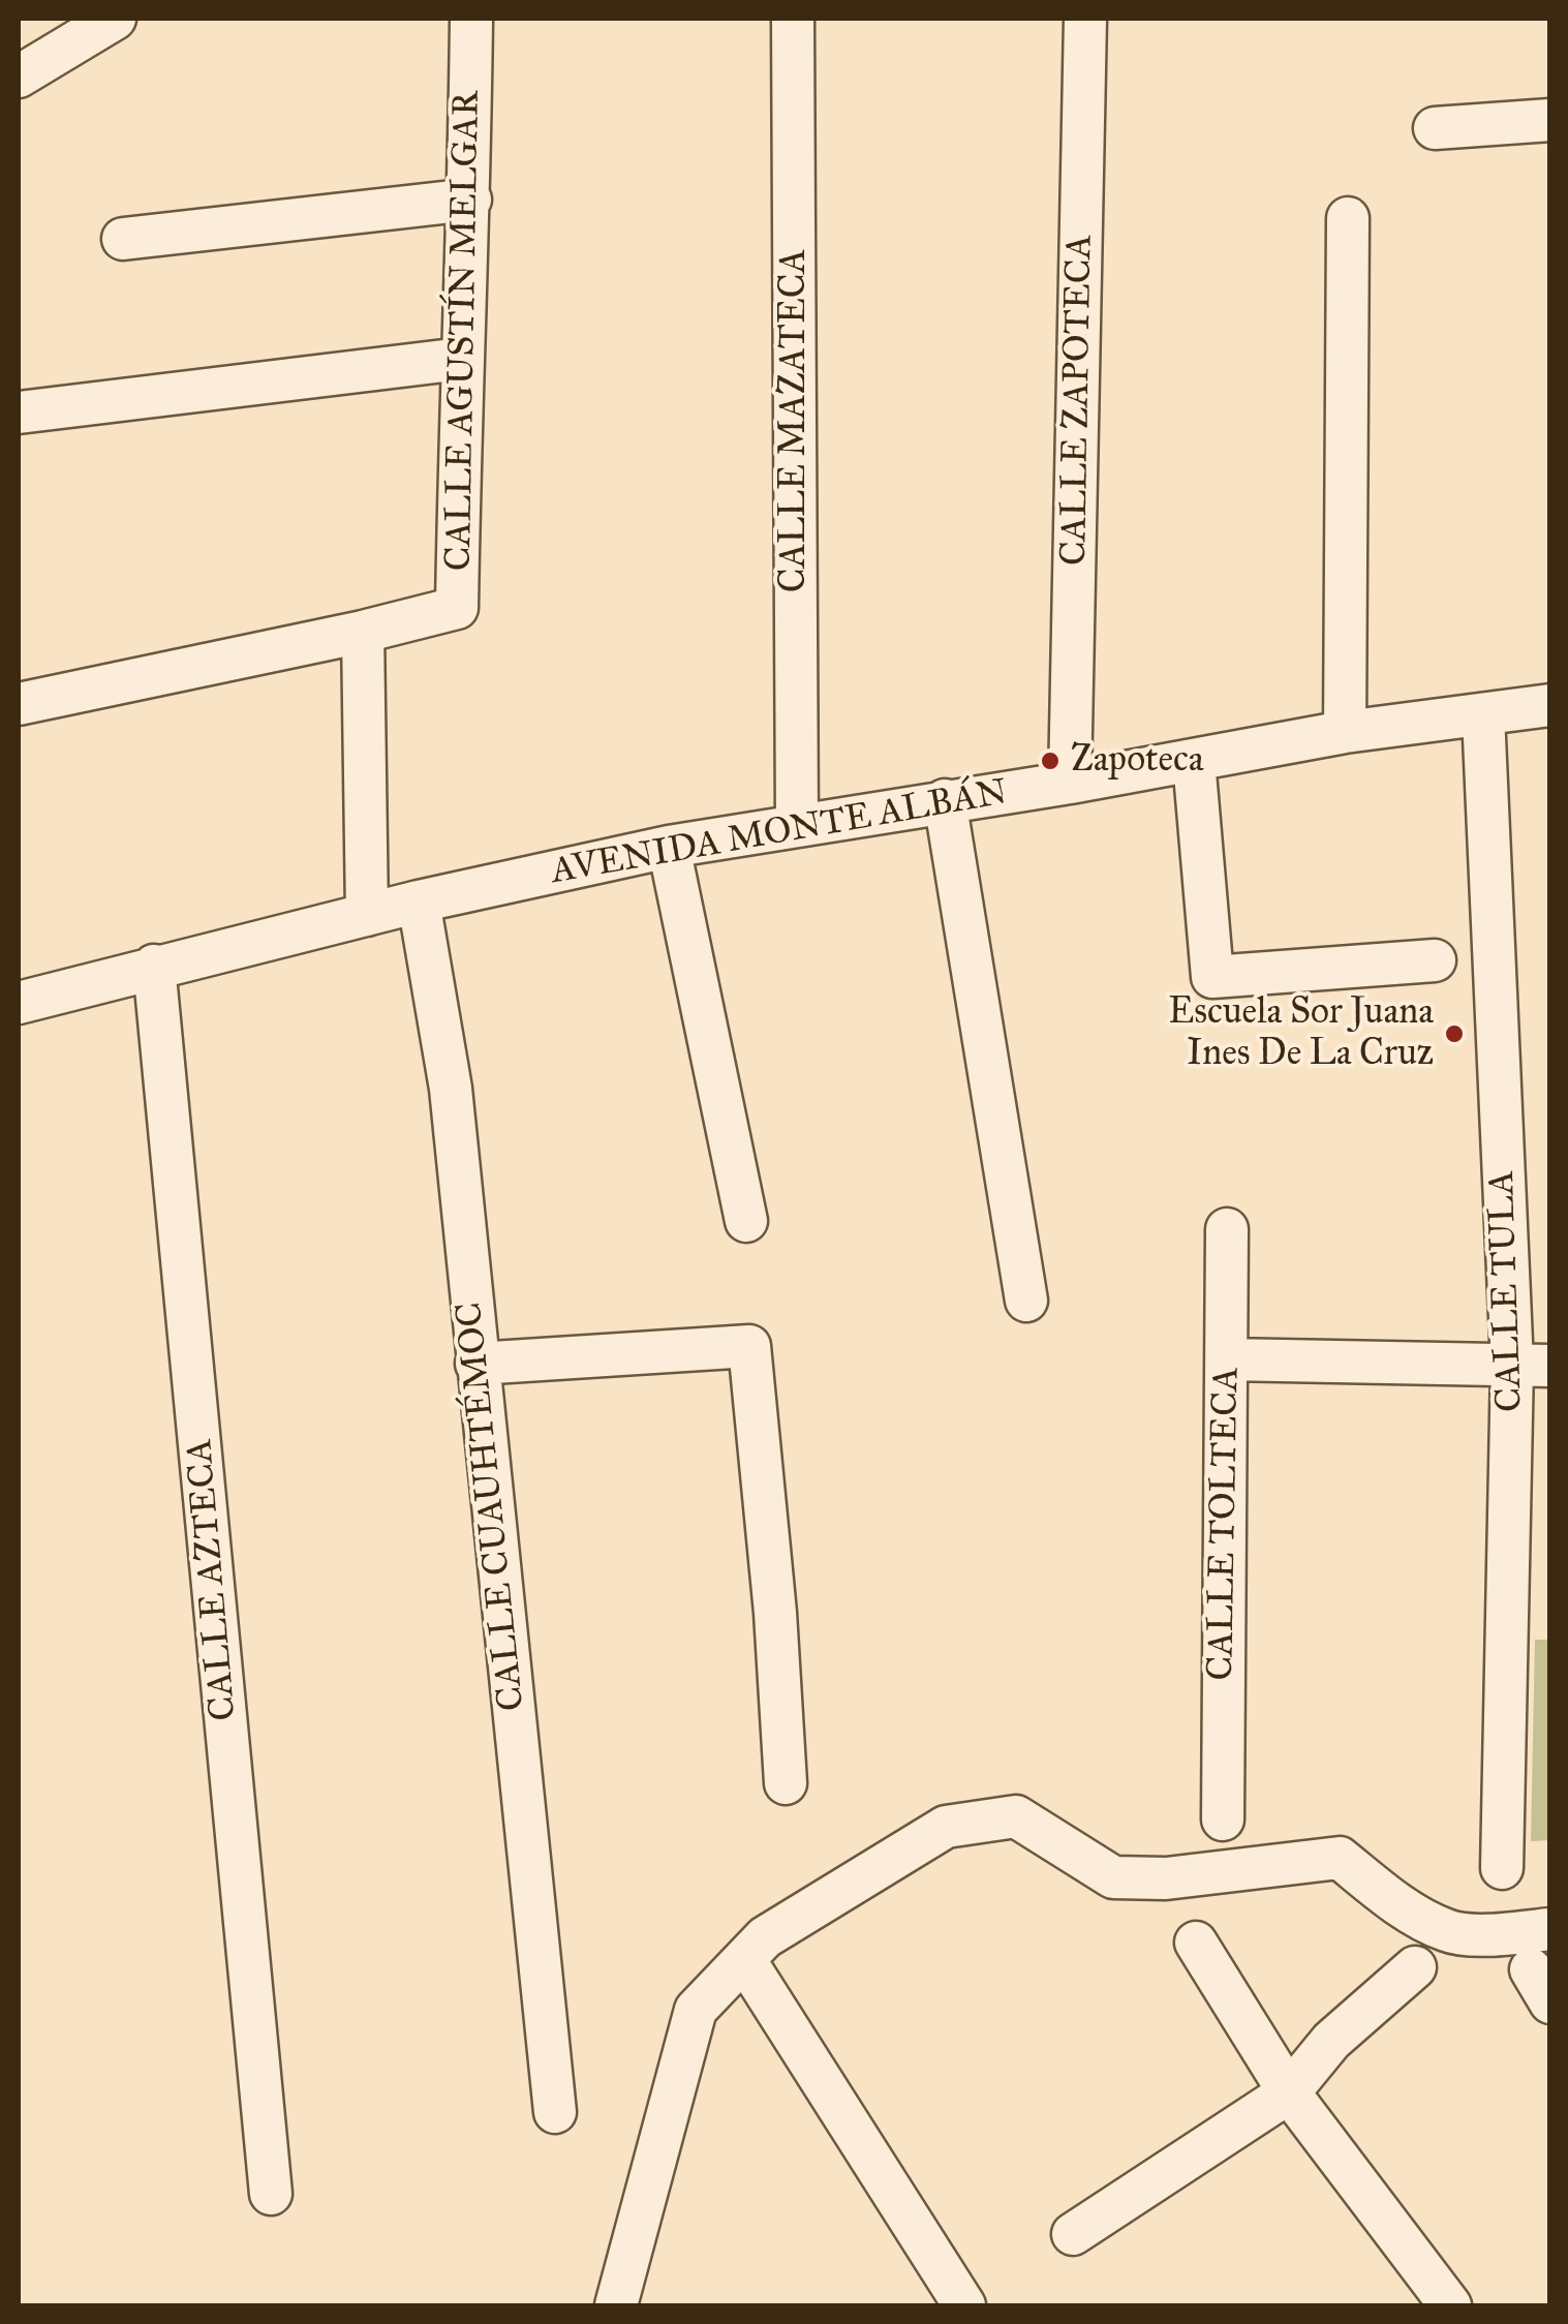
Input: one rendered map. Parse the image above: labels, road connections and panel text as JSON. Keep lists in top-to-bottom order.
{
  "streets": {
    "street": [
      "CALLE AGUSTÍN MELGAR",
      "CALLE ZAPOTECA",
      "CALLE MAZATECA",
      "AVENIDA MONTE ALBÁN",
      "CALLE TULA",
      "CALLE CUAUHTÉMOC",
      "CALLE TOLTECA",
      "CALLE AZTECA"
    ]
  },
  "crossings": [
    ["CALLE ZAPOTECA", "AVENIDA MONTE ALBÁN"],
    ["CALLE MAZATECA", "AVENIDA MONTE ALBÁN"],
    ["AVENIDA MONTE ALBÁN", "CALLE TULA"],
    ["AVENIDA MONTE ALBÁN", "CALLE CUAUHTÉMOC"],
    ["AVENIDA MONTE ALBÁN", "CALLE AZTECA"]
  ],
  "places": ["Zapoteca", "Escuela Sor Juana Ines De La Cruz"]
}
